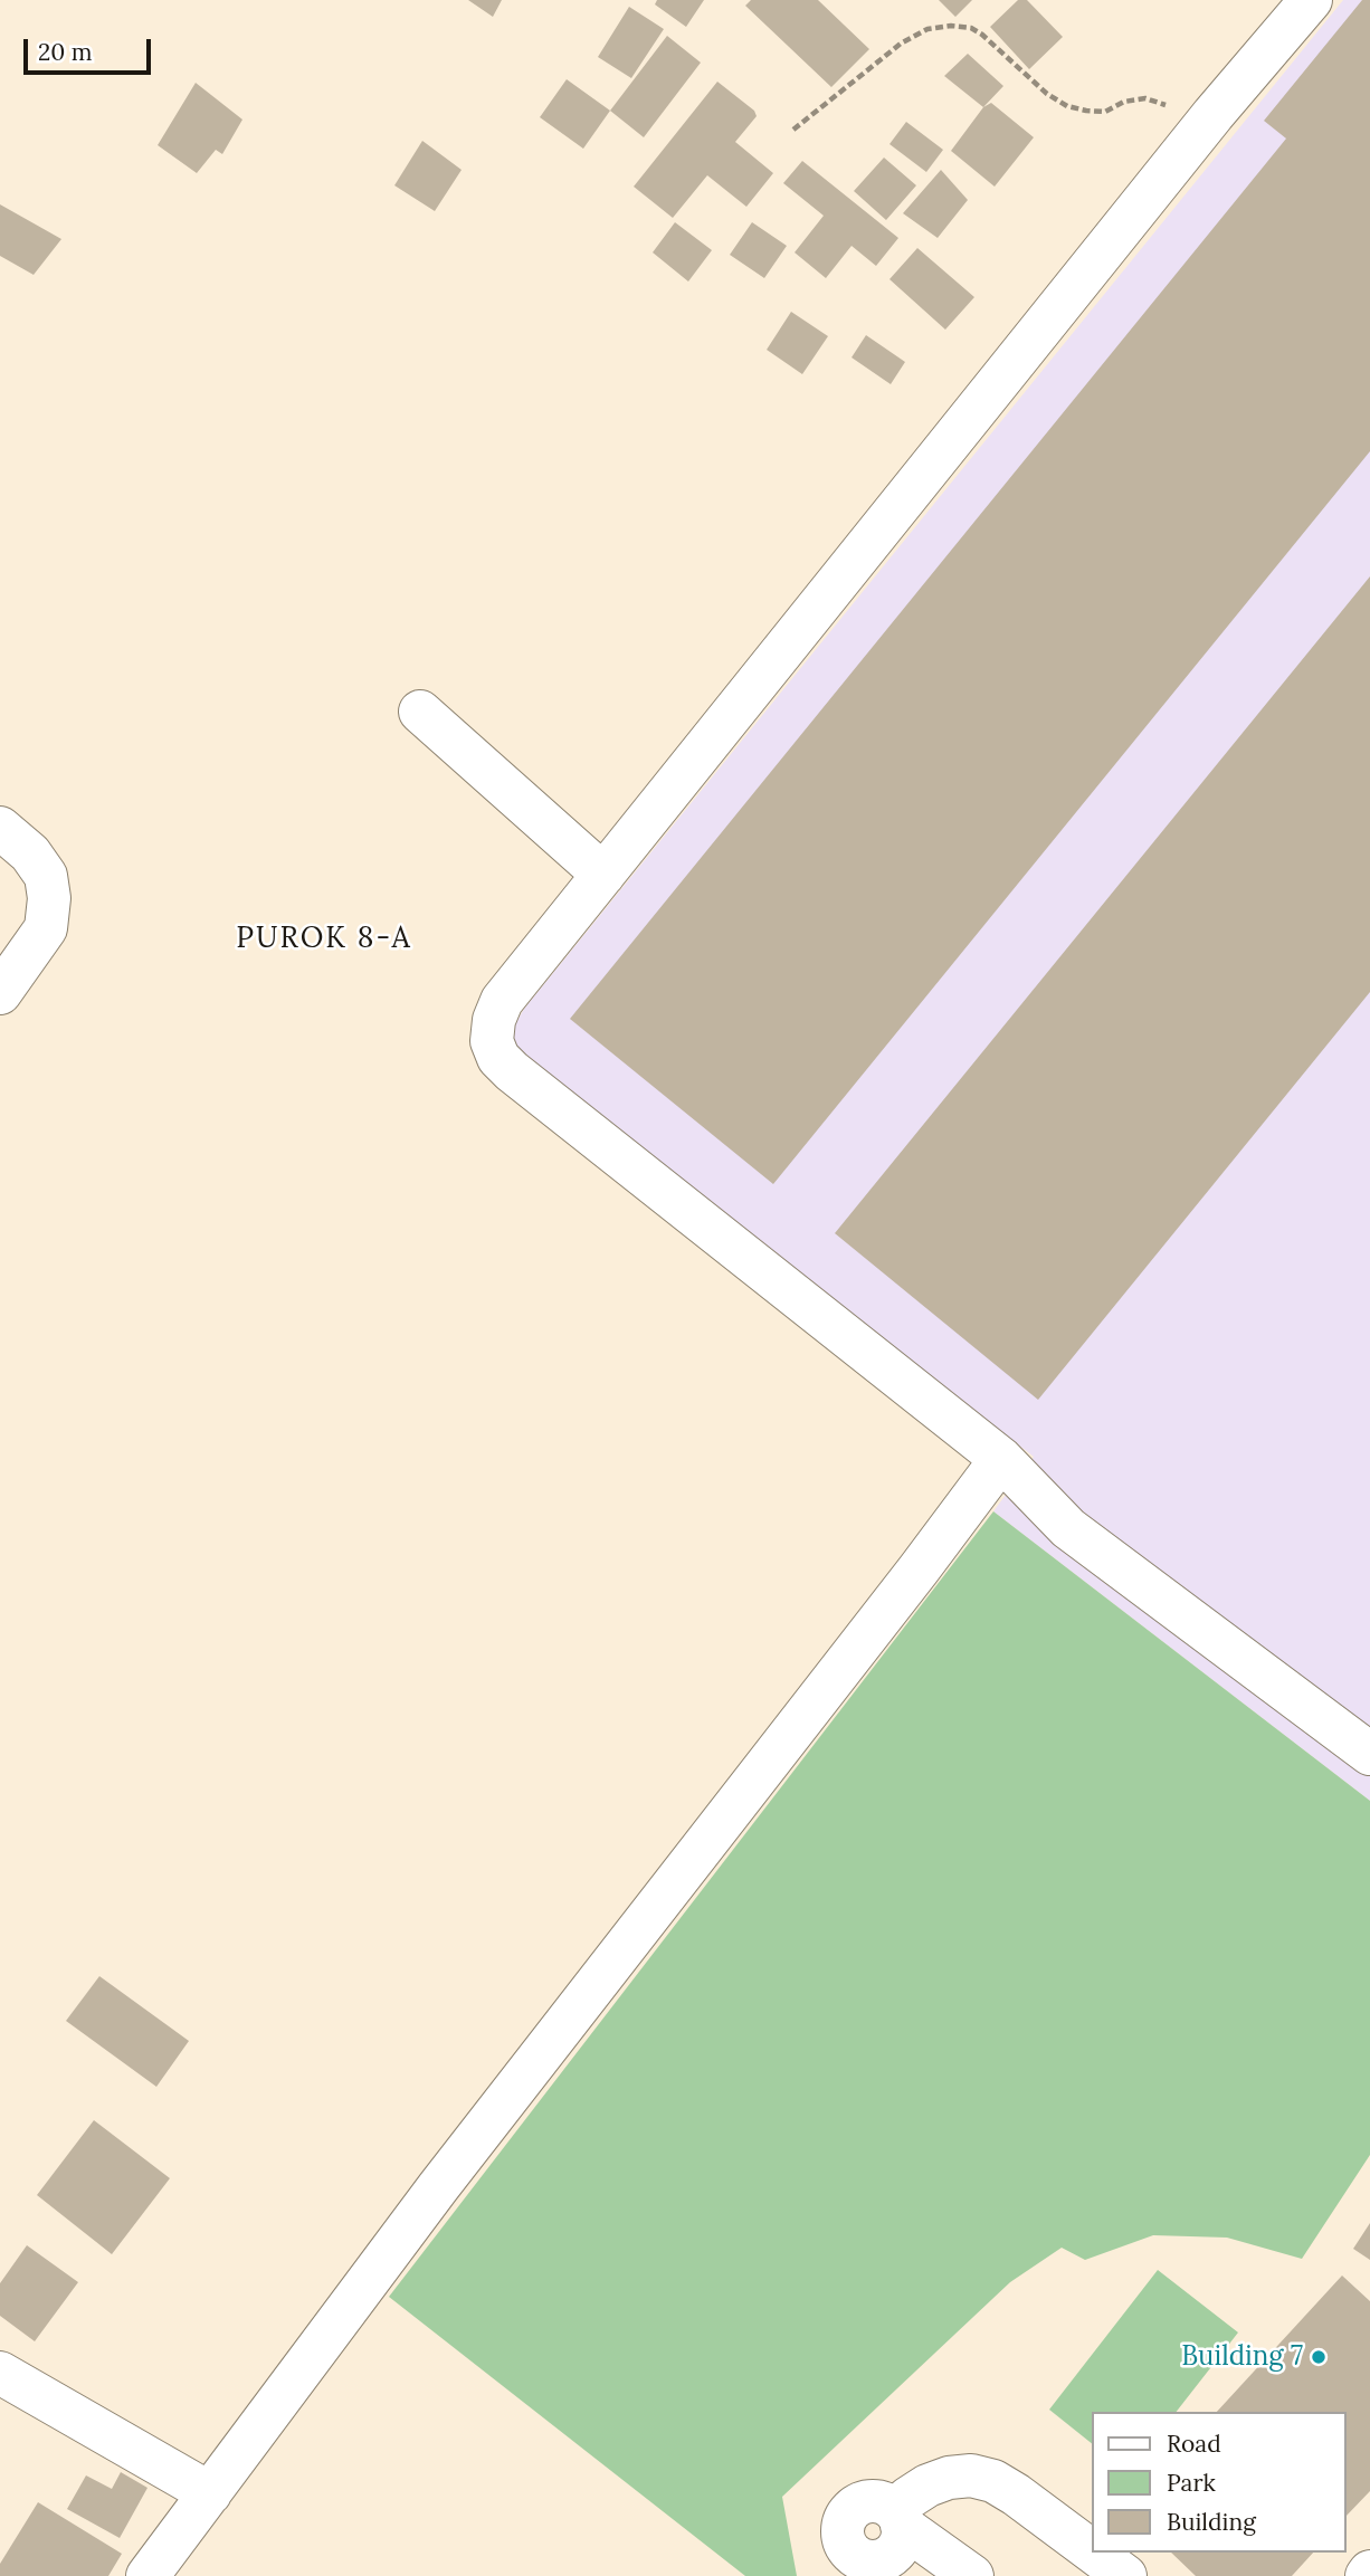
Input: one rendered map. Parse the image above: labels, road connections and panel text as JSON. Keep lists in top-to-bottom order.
{
  "districts": ["PUROK 8-A"],
  "places": ["Building 7"],
  "legend": ["Road", "Park", "Building"],
  "scale_bar": "20 m"
}
